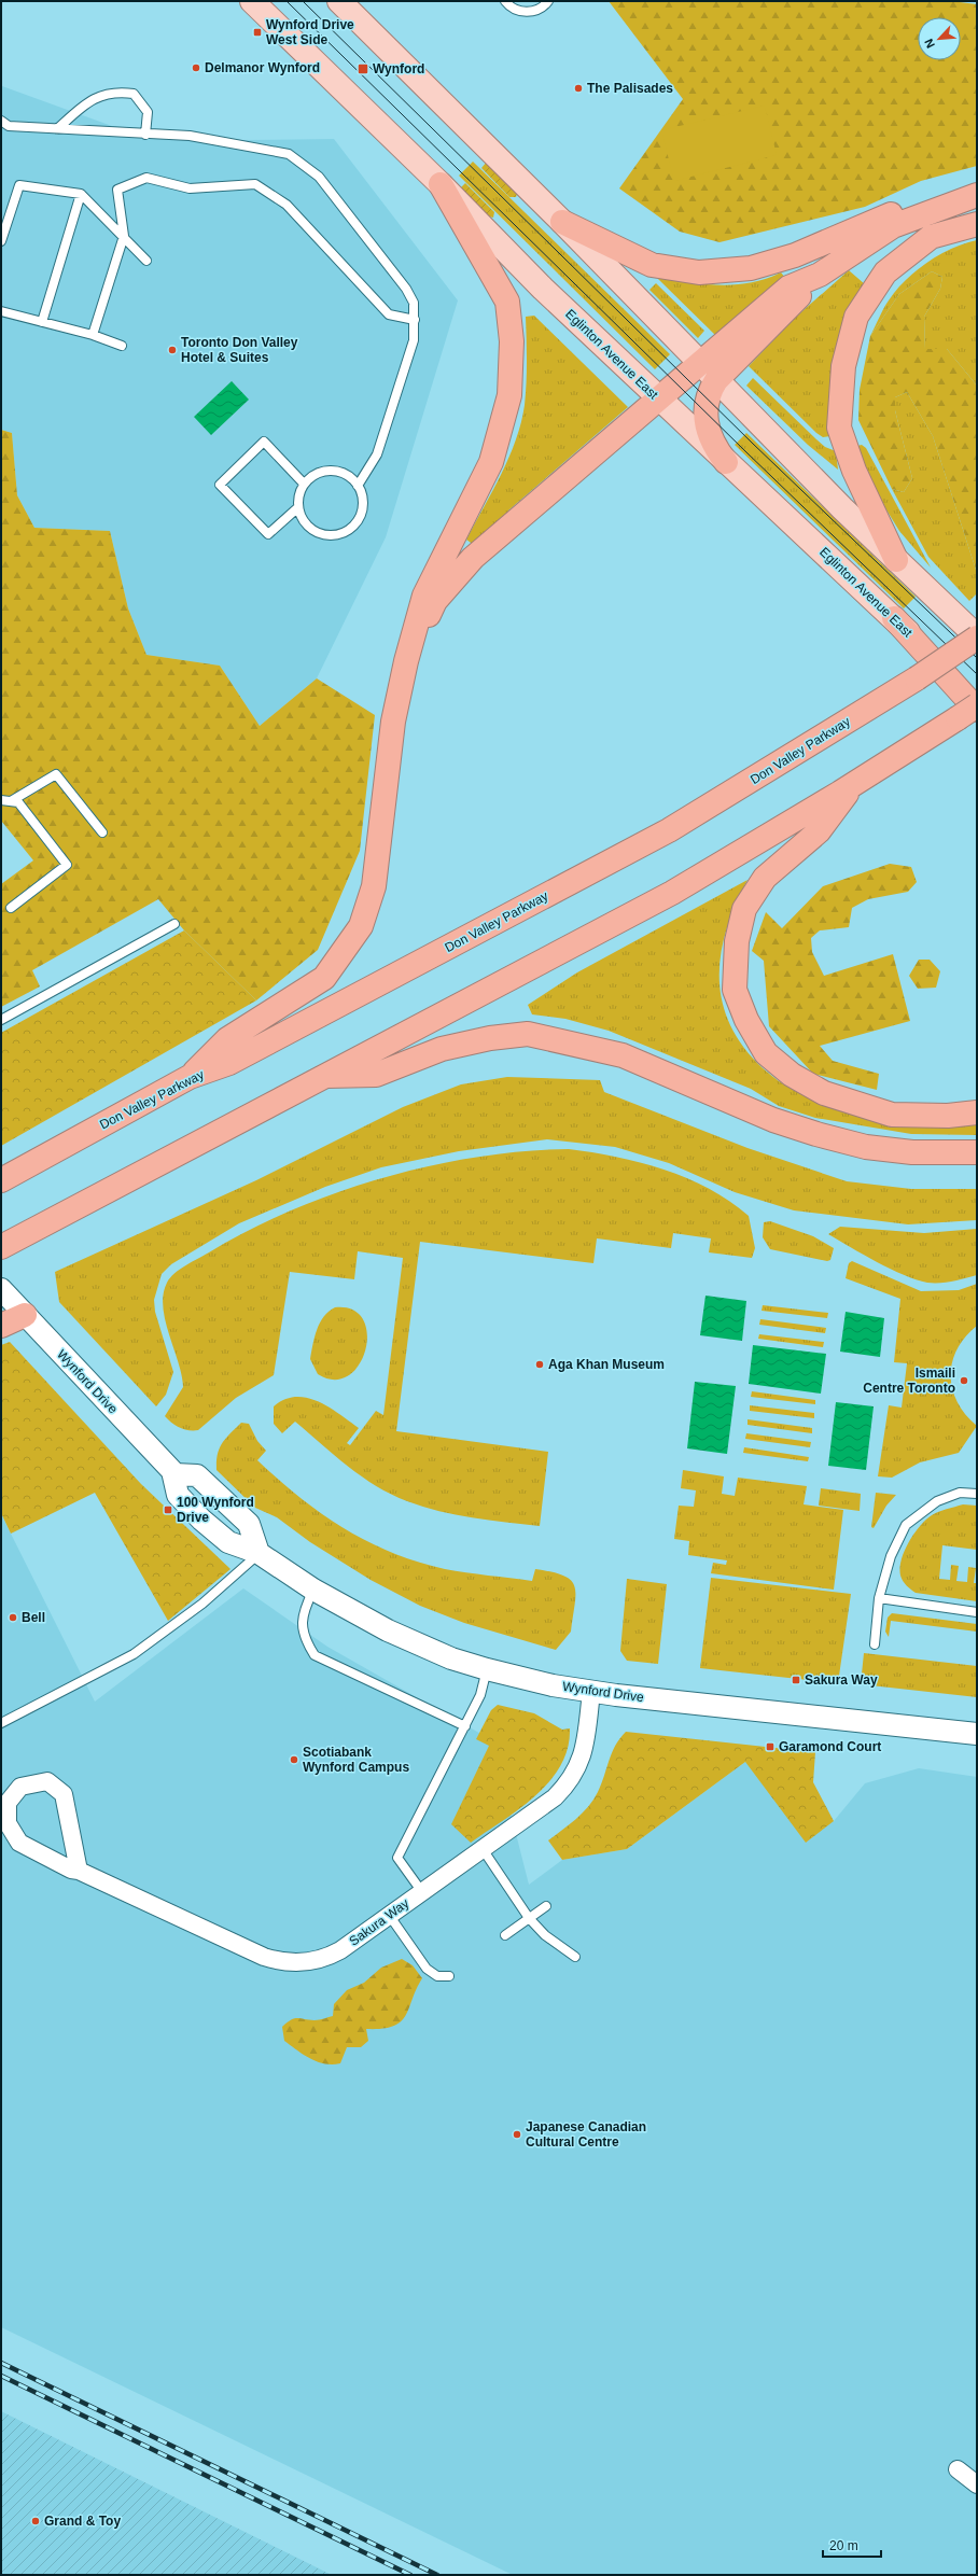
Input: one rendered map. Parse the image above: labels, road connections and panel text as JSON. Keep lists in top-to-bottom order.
{
  "streets": {
    "highway": ["Don Valley Parkway"],
    "main road": ["Eglinton Avenue East"],
    "street": ["Wynford Drive", "Sakura Way"]
  },
  "crossings": [
    ["Wynford Drive", "Sakura Way"]
  ],
  "places": {
    "transit": [
      "Wynford Drive West Side",
      "Wynford",
      "100 Wynford Drive",
      "Sakura Way",
      "Garamond Court"
    ],
    "other": [
      "Delmanor Wynford",
      "The Palisades",
      "Toronto Don Valley Hotel & Suites",
      "Aga Khan Museum",
      "Ismaili Centre Toronto",
      "Bell",
      "Scotiabank Wynford Campus",
      "Japanese Canadian Cultural Centre",
      "Grand & Toy"
    ]
  },
  "scale_bar": "20 m",
  "north": "bottom left"
}
